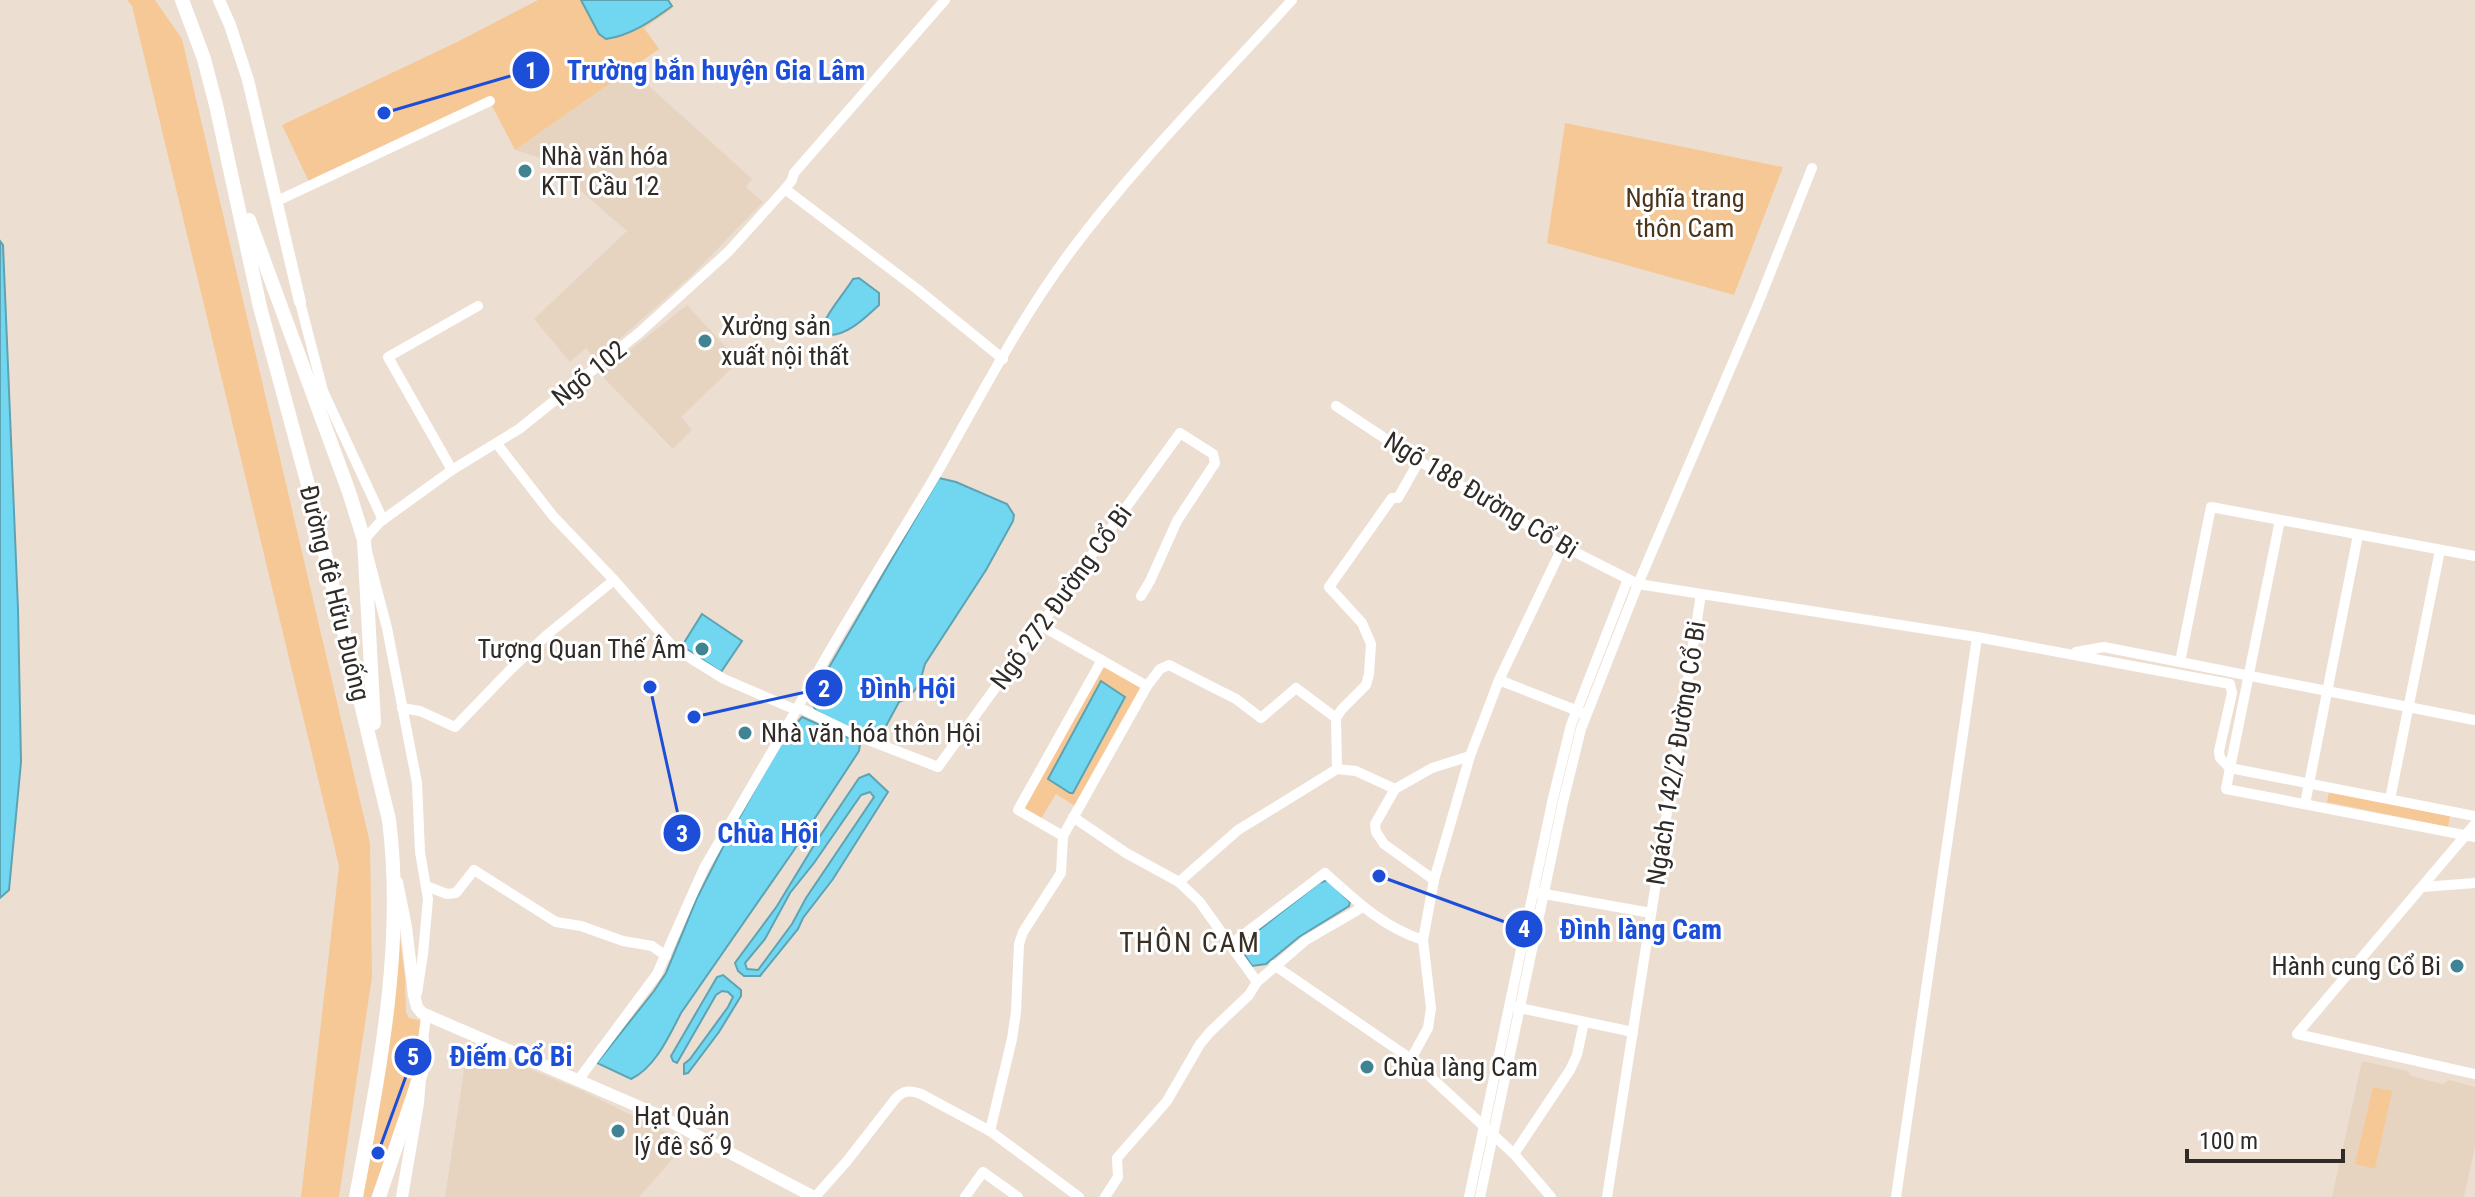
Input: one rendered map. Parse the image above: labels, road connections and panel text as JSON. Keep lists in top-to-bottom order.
{
  "streets": {
    "main road": ["Đường đê Hữu Đuống"],
    "street": [
      "Ngõ 102",
      "Ngõ 188 Đường Cổ Bi",
      "Ngõ 272 Đường Cổ Bi",
      "Ngách 142/2 Đường Cổ Bi"
    ]
  },
  "crossings": [
    ["Ngõ 188 Đường Cổ Bi", "Ngách 142/2 Đường Cổ Bi"]
  ],
  "districts": ["THÔN CAM"],
  "parks": ["Nghĩa trang thôn Cam"],
  "places": [
    "Trường bắn huyện Gia Lâm",
    "Nhà văn hóa KTT Cầu 12",
    "Xưởng sản xuất nội thất",
    "Tượng Quan Thế Âm",
    "Chùa Hội",
    "Đình Hội",
    "Nhà văn hóa thôn Hội",
    "Đình làng Cam",
    "Hành cung Cổ Bi",
    "Chùa làng Cam",
    "Hạt Quản lý đê số 9",
    "Điếm Cổ Bi"
  ],
  "scale_bar": "100 m"
}
